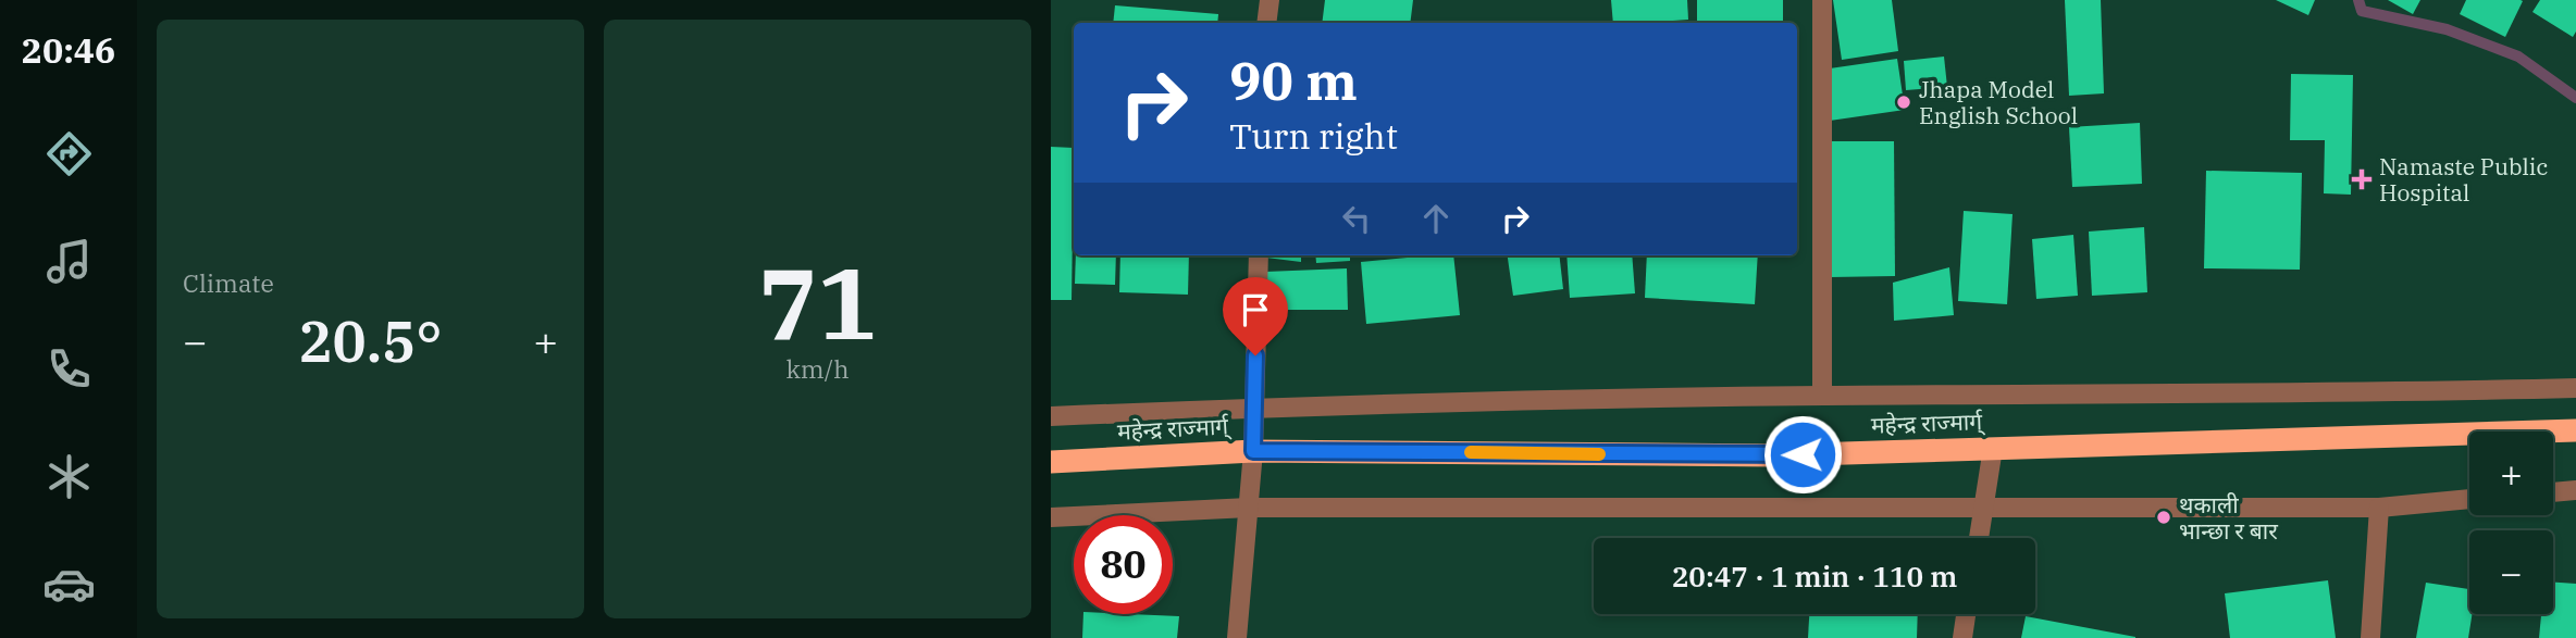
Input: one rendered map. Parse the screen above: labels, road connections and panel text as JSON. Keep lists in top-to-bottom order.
{
  "streets": {
    "highway": ["महेन्द्र राज्मार्ग्"]
  },
  "places": {
    "other": ["Jhapa Model English School", "थकाली भान्छा र बार"],
    "health": ["Namaste Public Hospital"]
  },
  "page": {
    "tabs": "20:46",
    "tile": [
      "Climate",
      ["71", "km/h"]
    ],
    "turn": ["90 m", "Turn right"],
    "heat": ["−", "20.5°", "+"],
    "map_buttons": ["+", "−"],
    "limit": "80",
    "trip": "20:47 · 1 min · 110 m"
  }
}
